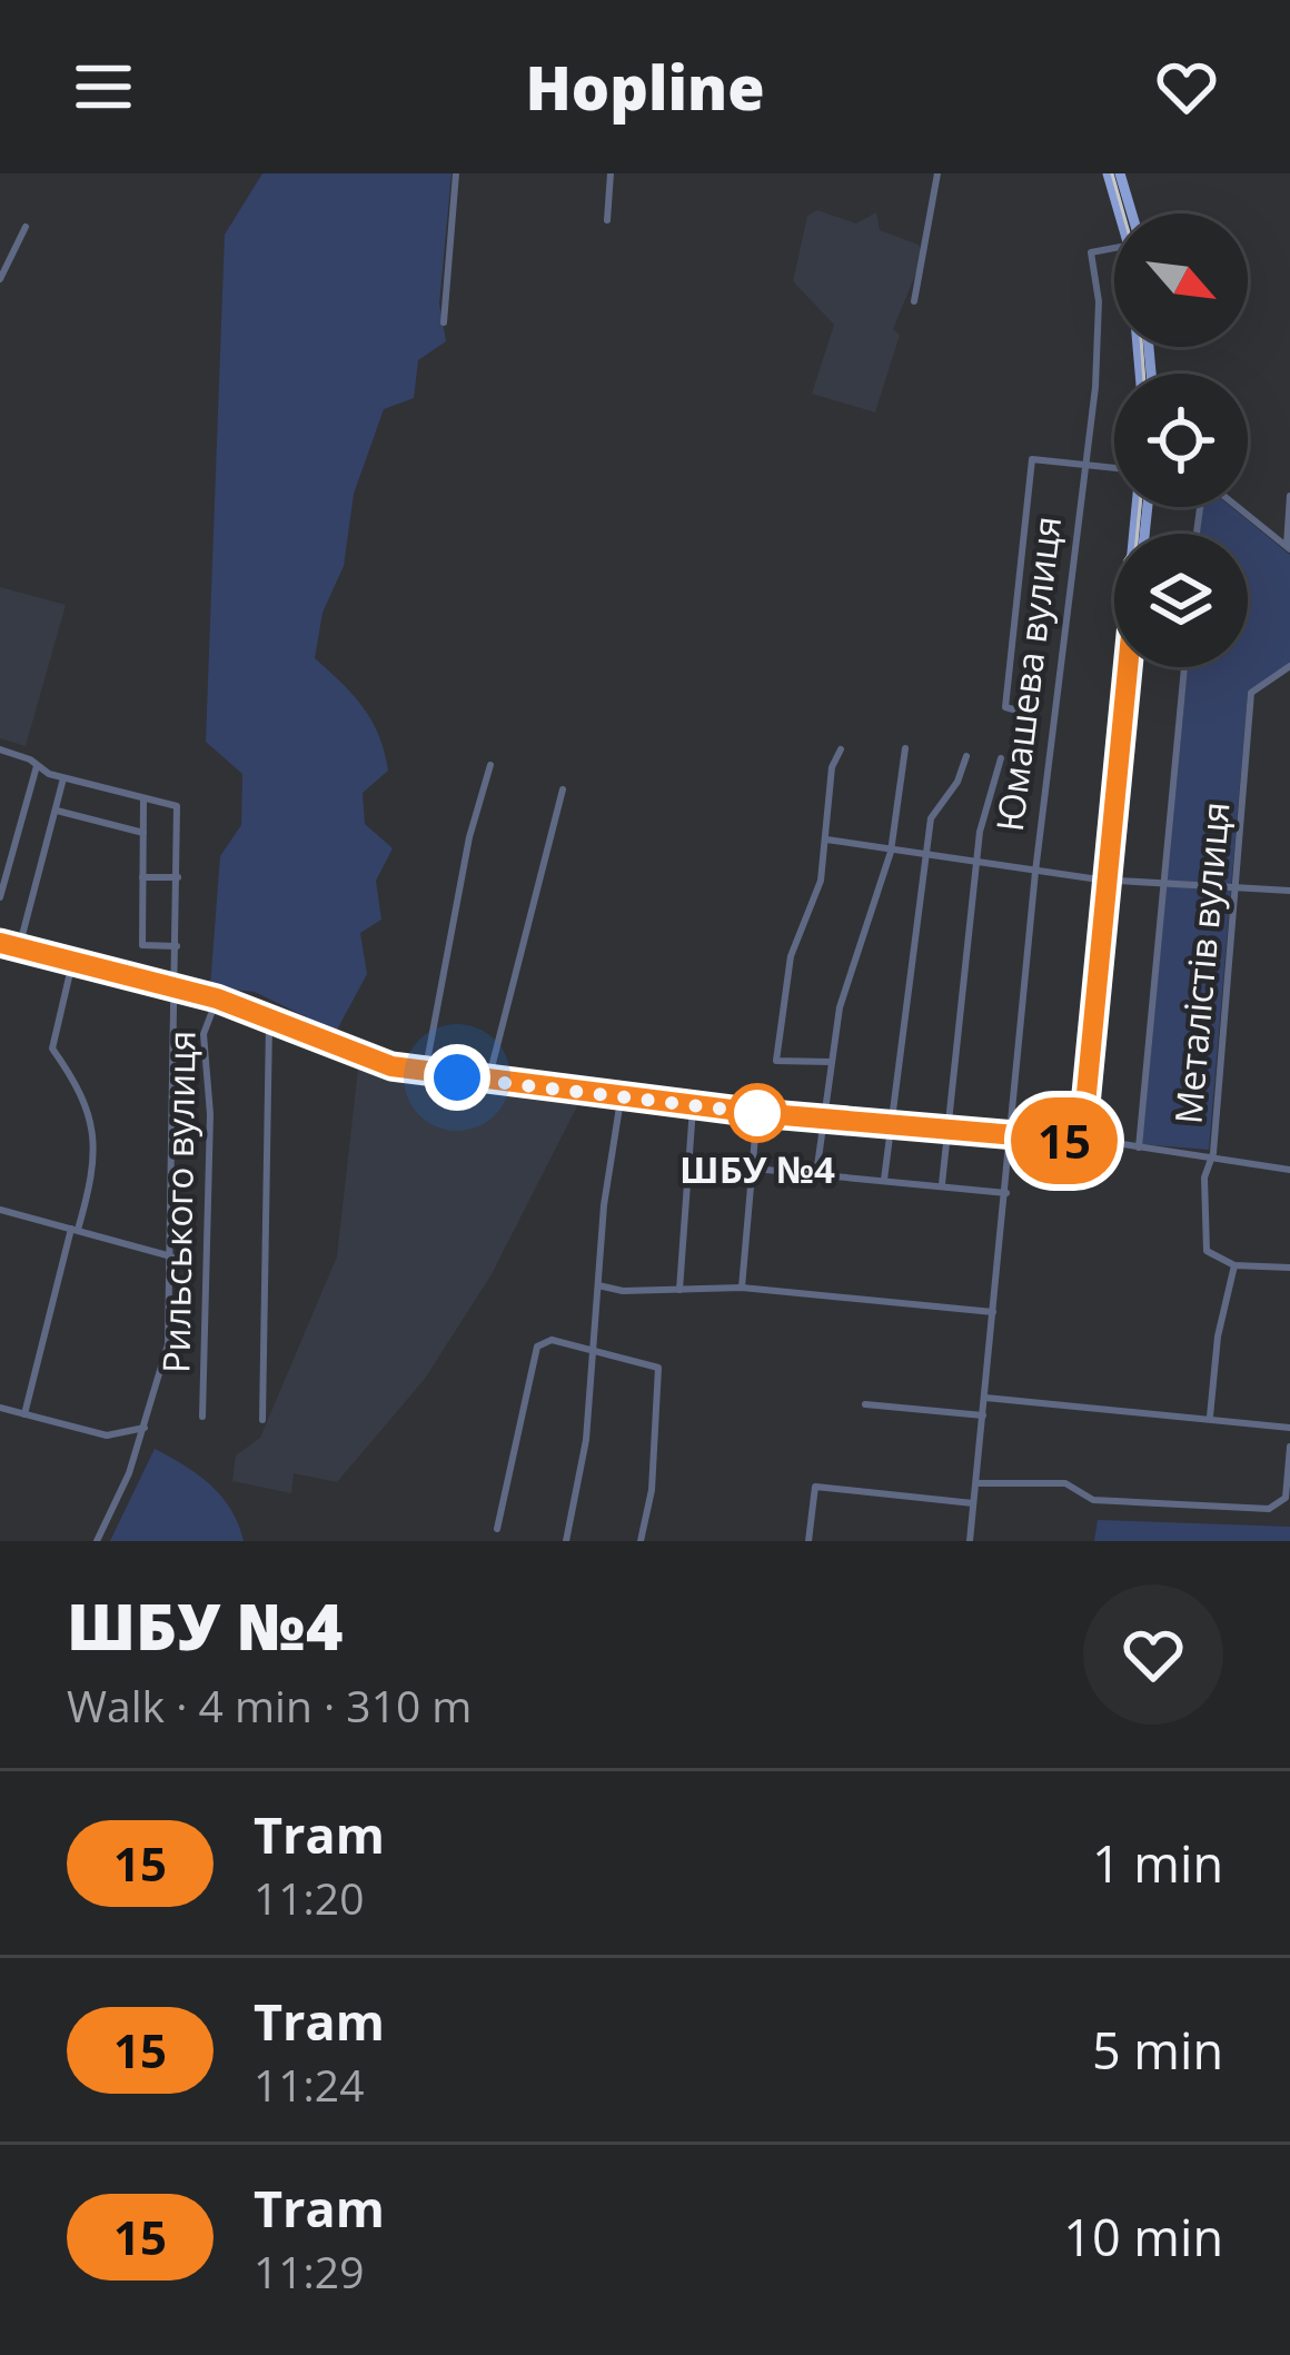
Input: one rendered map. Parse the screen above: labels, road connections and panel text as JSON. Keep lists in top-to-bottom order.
{
  "streets": {
    "street": ["Юмашева вулиця", "Металістів вулиця", "Рильського вулиця"]
  },
  "places": ["ШБУ №4"],
  "lines": ["tram line 15"],
  "north": "bottom right",
  "page": {
    "header": "Hopline",
    "on_map": "15",
    "heading": ["ШБУ №4", "Walk · 4 min · 310 m"],
    "list": [
      {
        "mark": "15",
        "name": "Tram",
        "note": "11:20",
        "value": "1 min"
      },
      {
        "mark": "15",
        "name": "Tram",
        "note": "11:24",
        "value": "5 min"
      },
      {
        "mark": "15",
        "name": "Tram",
        "note": "11:29",
        "value": "10 min"
      }
    ]
  }
}
